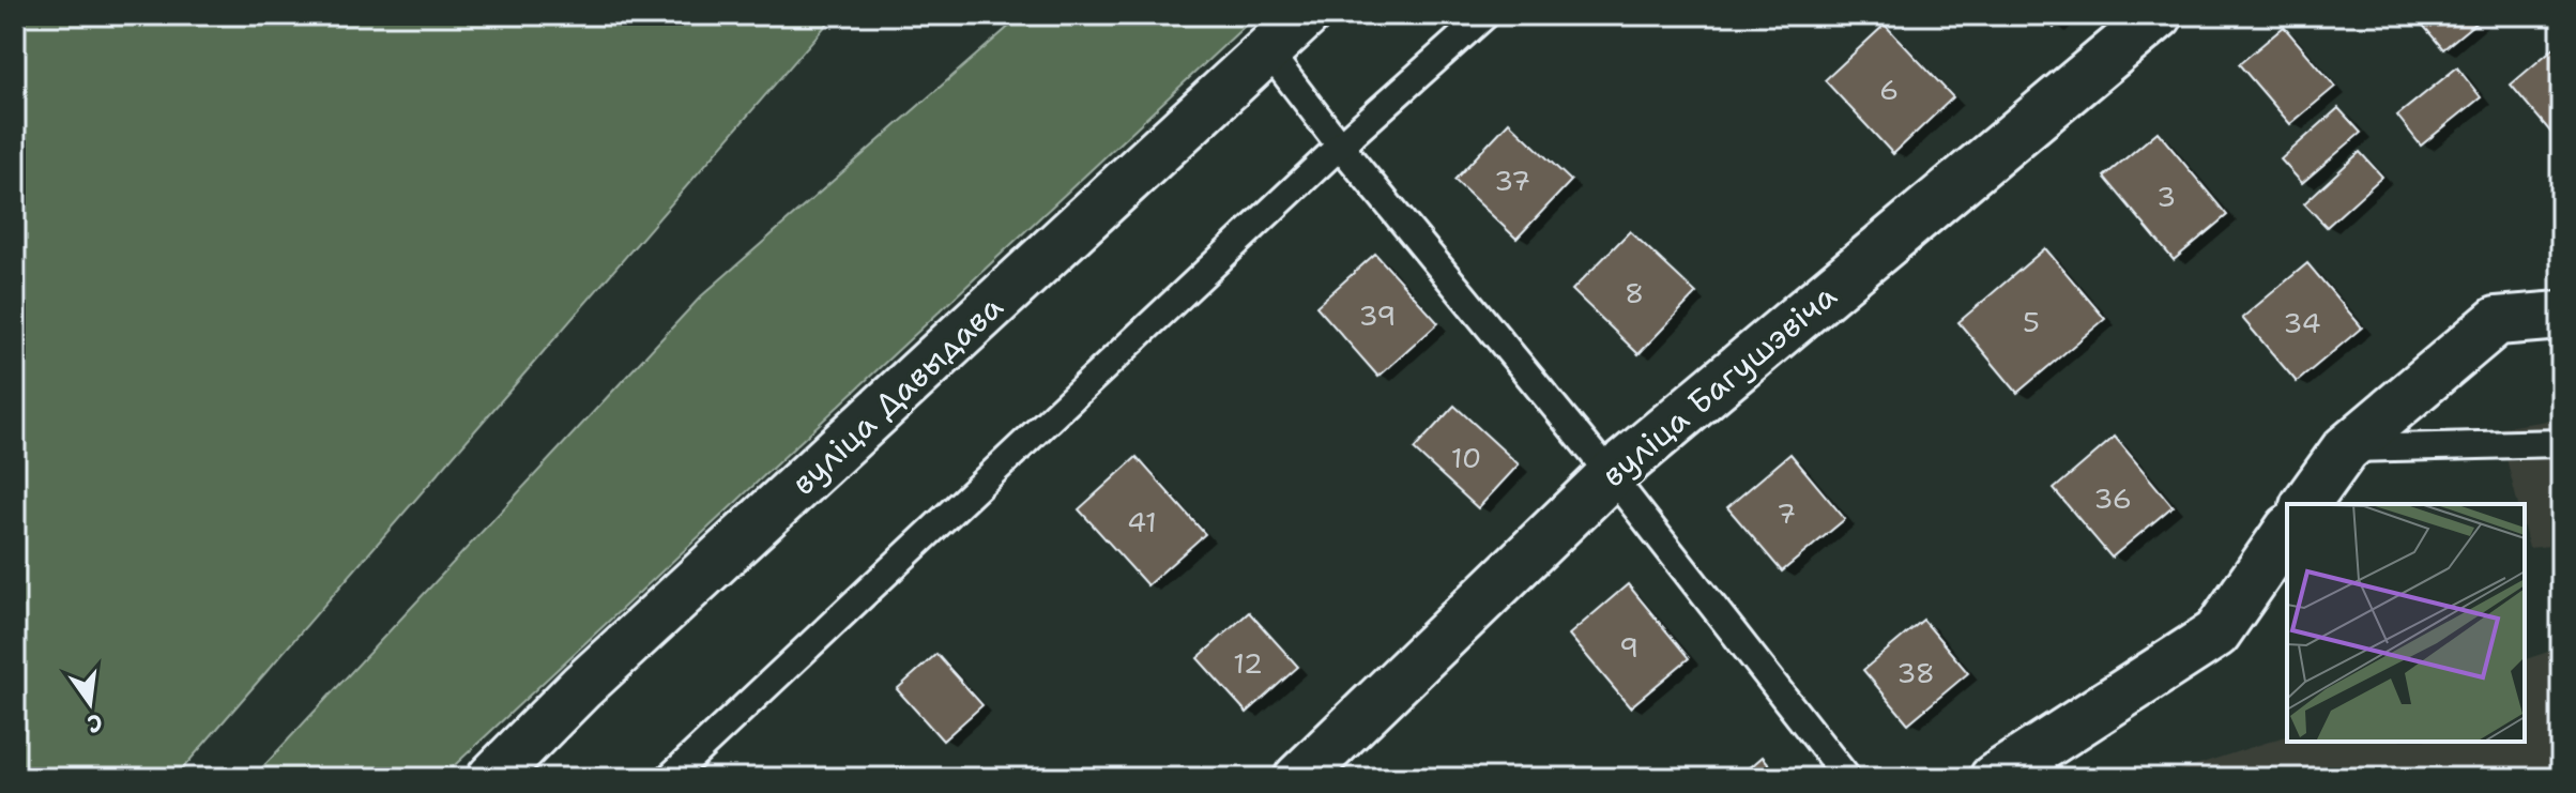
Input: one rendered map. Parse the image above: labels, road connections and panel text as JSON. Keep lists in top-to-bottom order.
{
  "streets": {
    "street": ["вуліца Багушэвіча", "вуліца Давыдава"]
  },
  "house_numbers": [
    "6",
    "37",
    "3",
    "8",
    "39",
    "5",
    "34",
    "10",
    "36",
    "7",
    "41",
    "9",
    "12",
    "38"
  ],
  "north": "bottom"
}
